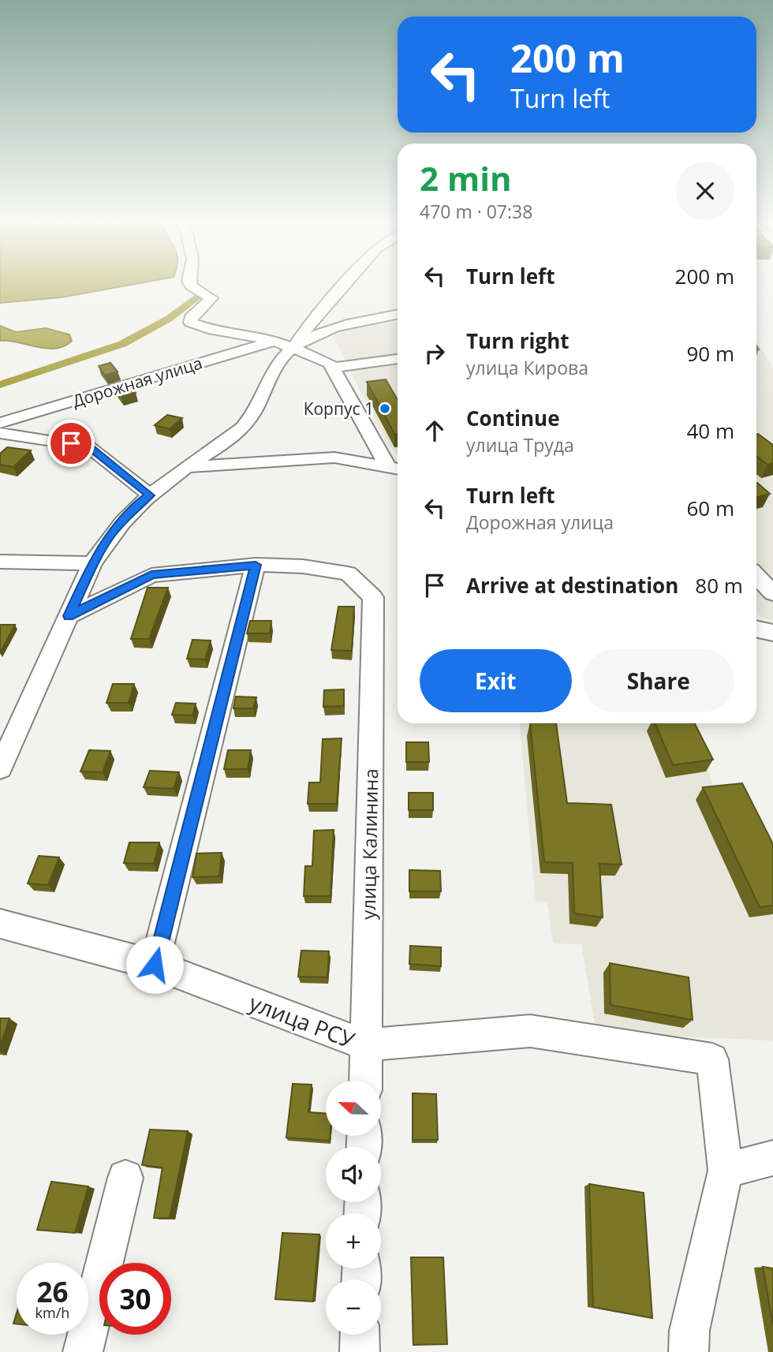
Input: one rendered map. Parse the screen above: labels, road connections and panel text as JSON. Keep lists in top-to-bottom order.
{
  "streets": {
    "street": ["Дорожная улица", "улица Калинина", "улица РСУ"]
  },
  "crossings": [
    ["улица Калинина", "улица РСУ"]
  ],
  "places": ["Корпус 1"],
  "north": "left",
  "page": {
    "turn": ["200 m", "Turn left"],
    "heading": ["2 min", "470 m · 07:38"],
    "list": [
      {
        "name": "Turn left",
        "value": "200 m"
      },
      {
        "name": "Turn right",
        "note": "улица Кирова",
        "value": "90 m"
      },
      {
        "name": "Continue",
        "note": "улица Труда",
        "value": "40 m"
      },
      {
        "name": "Turn left",
        "note": "Дорожная улица",
        "value": "60 m"
      },
      {
        "name": "Arrive at destination",
        "value": "80 m"
      }
    ],
    "buttons": ["Exit", "Share"],
    "map_buttons": ["+", "−"],
    "speed": "26 km/h",
    "limit": "30"
  }
}
